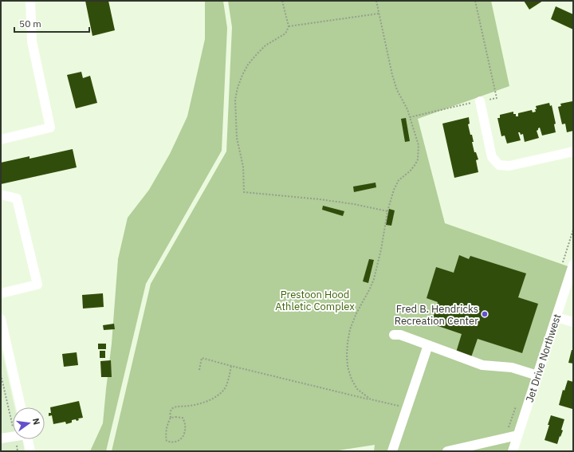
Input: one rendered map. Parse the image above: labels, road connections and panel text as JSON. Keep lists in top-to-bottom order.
{
  "streets": {
    "street": ["Jet Drive Northwest"]
  },
  "parks": ["Prestoon Hood Athletic Complex"],
  "places": ["Fred B. Hendricks Recreation Center"],
  "scale_bar": "50 m",
  "north": "right"
}
